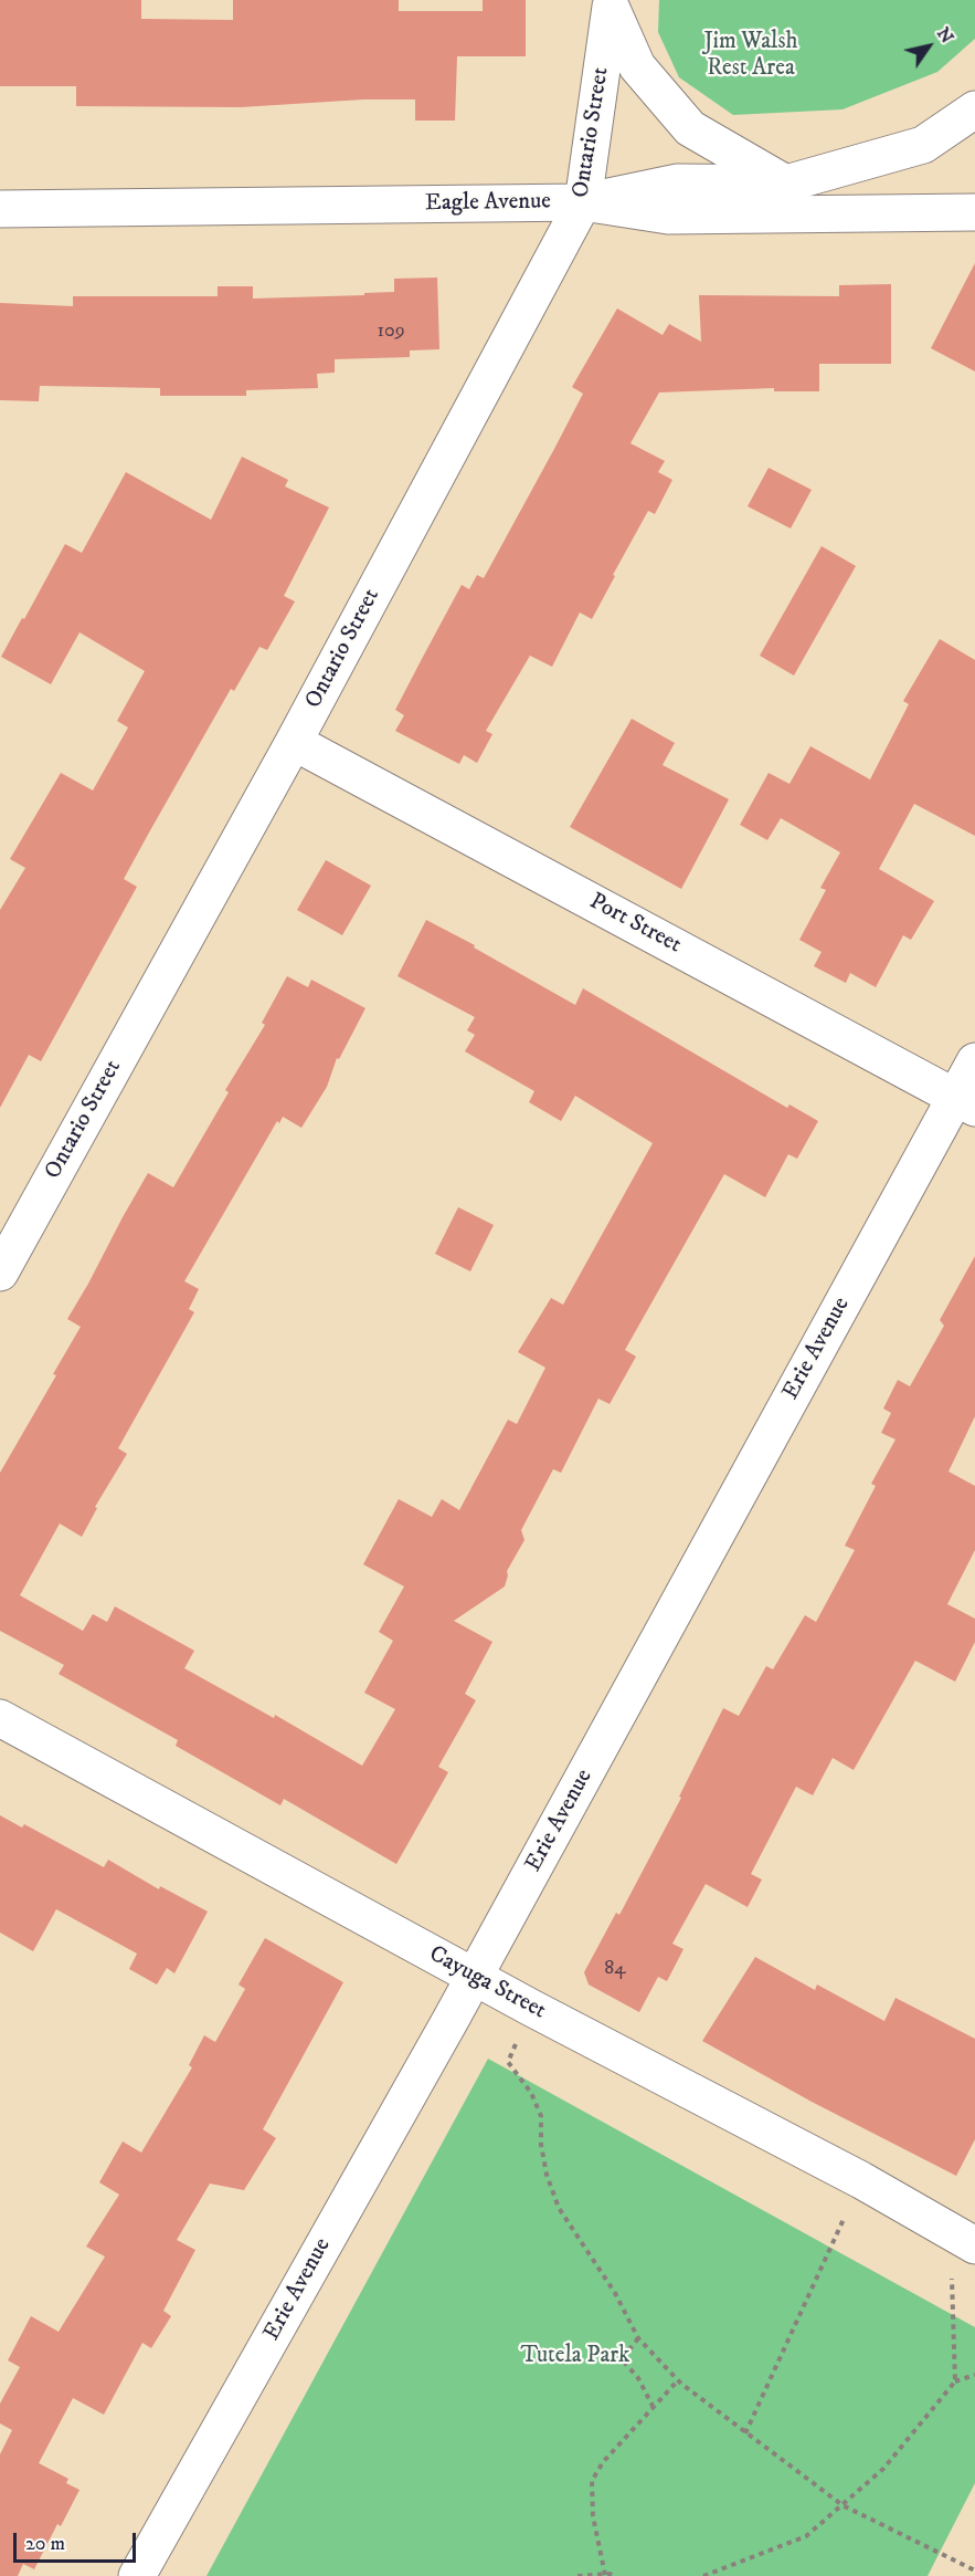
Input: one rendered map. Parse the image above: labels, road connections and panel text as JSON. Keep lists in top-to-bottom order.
{
  "streets": {
    "street": [
      "Ontario Street",
      "Eagle Avenue",
      "Port Street",
      "Erie Avenue",
      "Cayuga Street"
    ]
  },
  "crossings": [
    ["Ontario Street", "Eagle Avenue"],
    ["Ontario Street", "Port Street"],
    ["Port Street", "Erie Avenue"],
    ["Erie Avenue", "Cayuga Street"]
  ],
  "parks": ["Jim Walsh Rest Area", "Tutela Park"],
  "house_numbers": ["109", "84"],
  "scale_bar": "20 m",
  "north": "top right"
}
